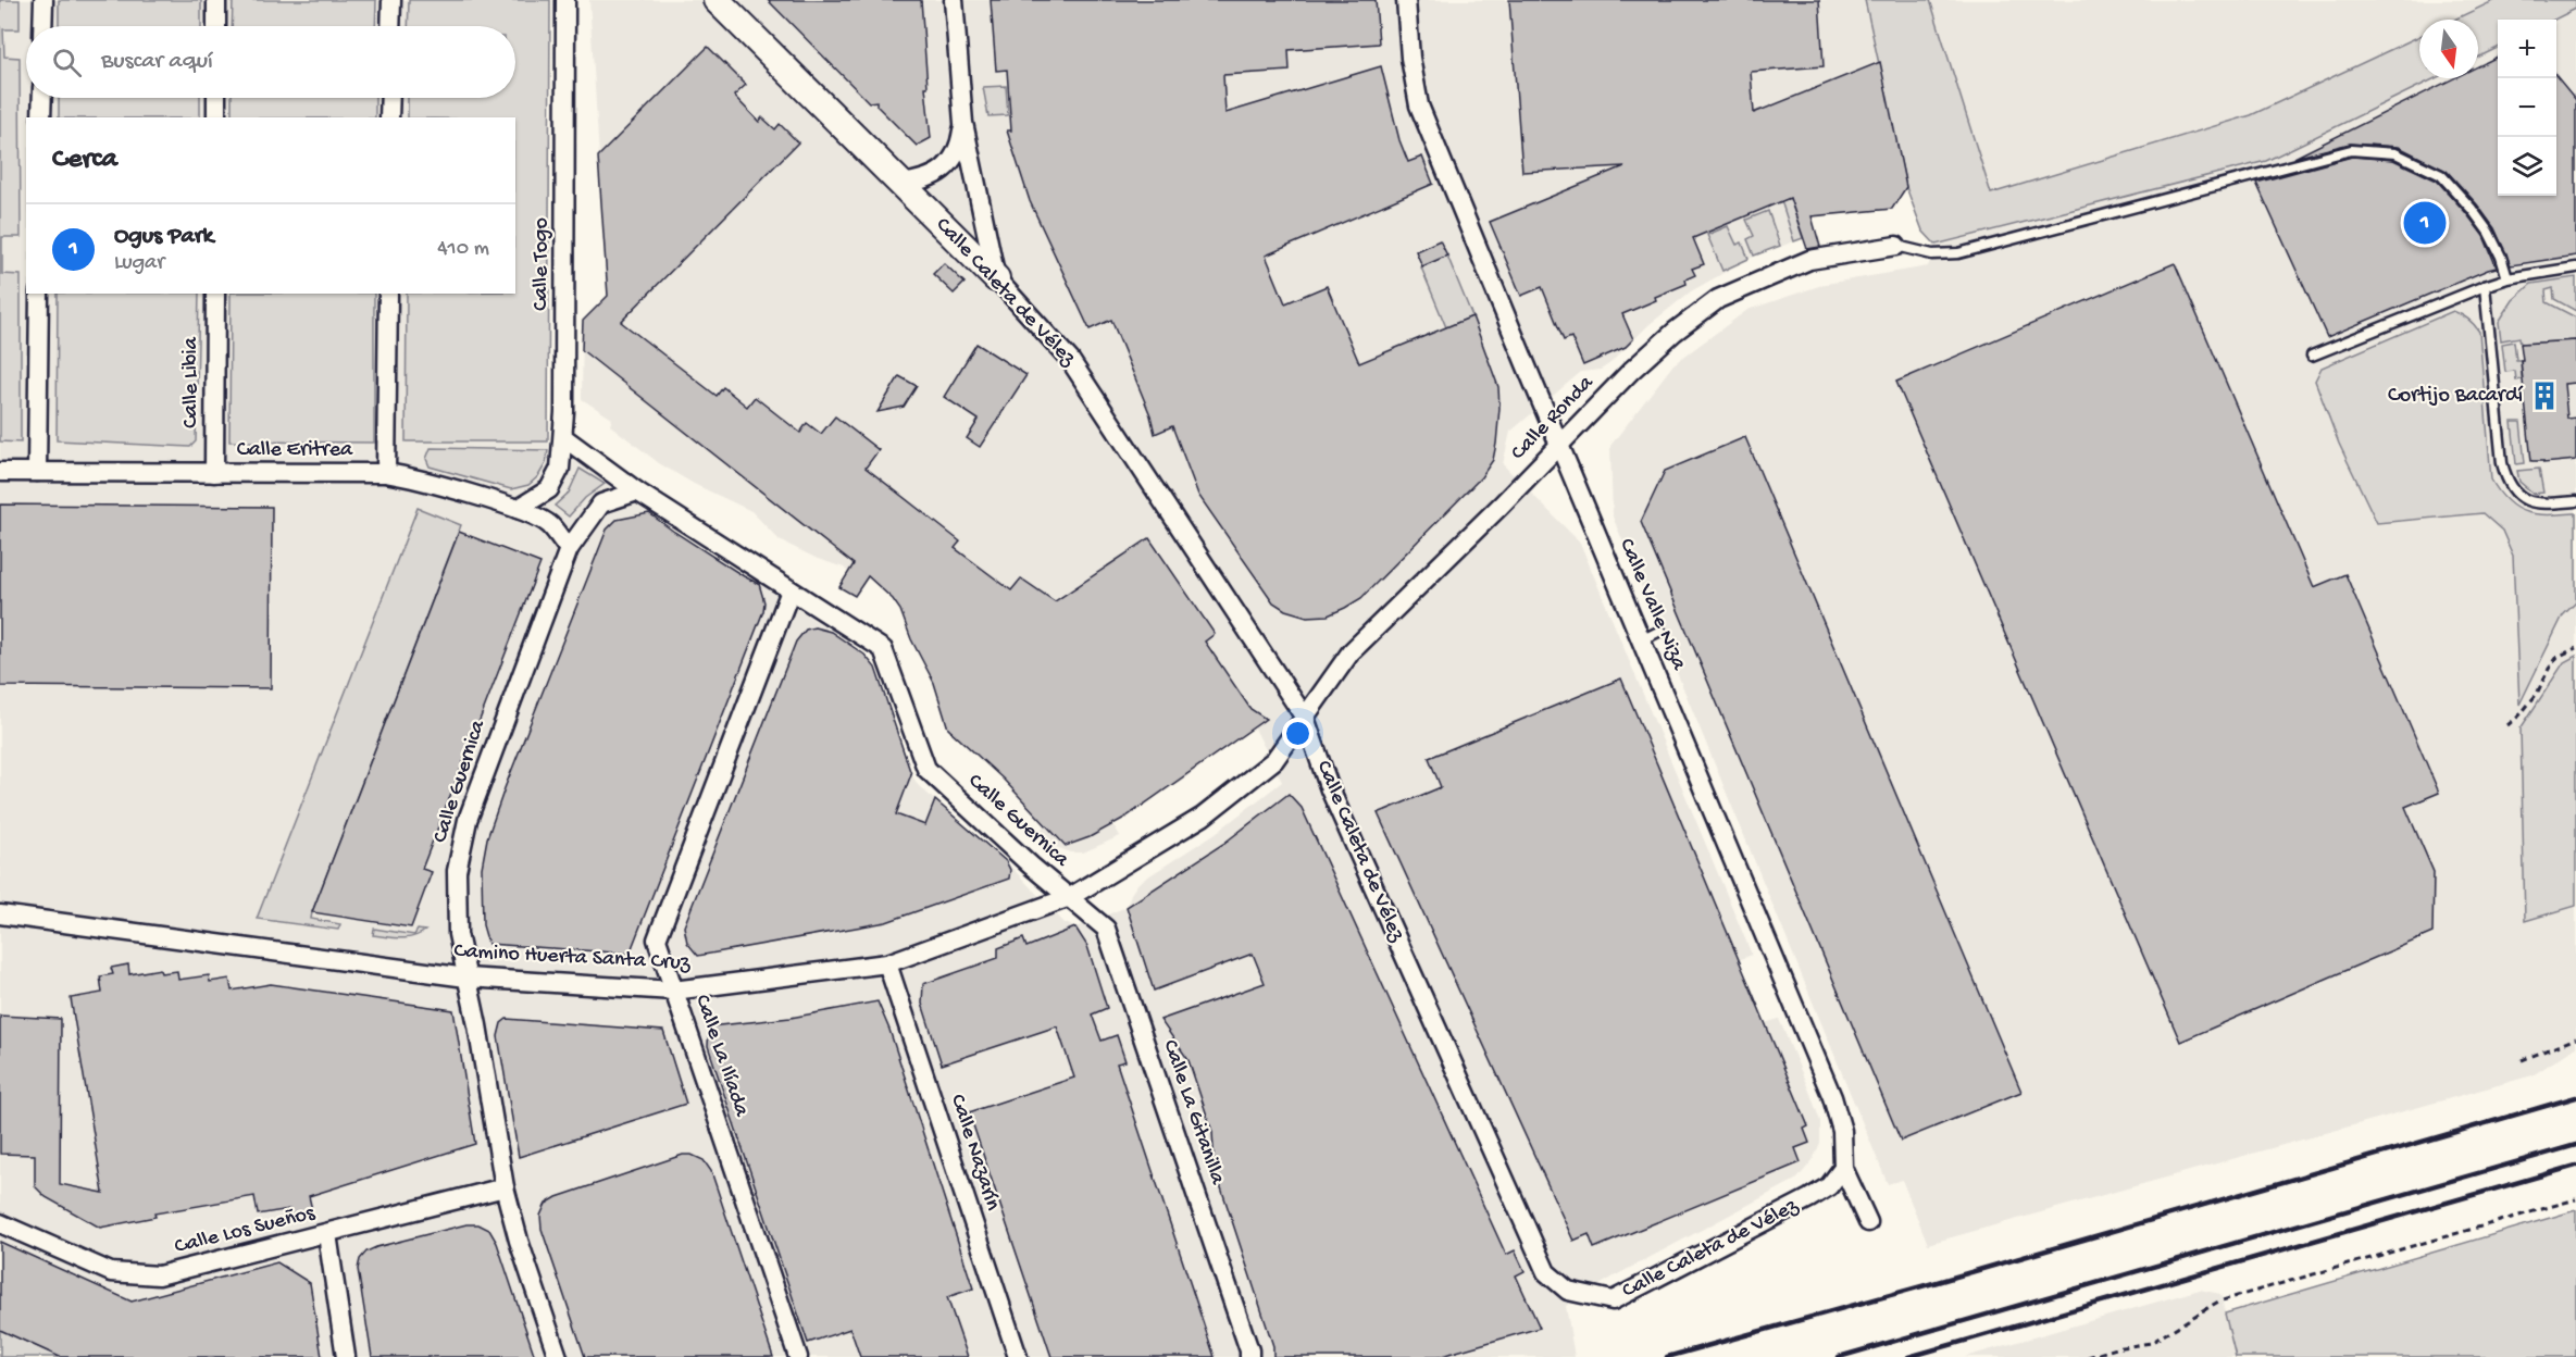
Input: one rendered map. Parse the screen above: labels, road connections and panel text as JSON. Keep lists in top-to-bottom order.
{
  "streets": {
    "street": [
      "Calle Togo",
      "Calle Caleta de Vélez",
      "Calle Libia",
      "Calle Ronda",
      "Calle Eritrea",
      "Calle Valle Niza",
      "Calle Guernica",
      "Camino Huerta Santa Cruz",
      "Calle La Ilíada",
      "Calle La Gitanilla",
      "Calle Nazarín",
      "Calle Los Sueños"
    ]
  },
  "crossings": [
    ["Calle Togo", "Calle Eritrea"],
    ["Calle Togo", "Calle Guernica"],
    ["Calle Caleta de Vélez", "Calle Ronda"],
    ["Calle Caleta de Vélez", "Calle Valle Niza"],
    ["Calle Caleta de Vélez", "Camino Huerta Santa Cruz"],
    ["Calle Libia", "Calle Eritrea"],
    ["Calle Ronda", "Calle Valle Niza"],
    ["Calle Ronda", "Camino Huerta Santa Cruz"],
    ["Calle Eritrea", "Calle Guernica"],
    ["Calle Guernica", "Camino Huerta Santa Cruz"],
    ["Calle Guernica", "Calle La Ilíada"],
    ["Calle Guernica", "Calle La Gitanilla"],
    ["Calle Guernica", "Calle Los Sueños"],
    ["Camino Huerta Santa Cruz", "Calle La Ilíada"],
    ["Camino Huerta Santa Cruz", "Calle La Gitanilla"],
    ["Camino Huerta Santa Cruz", "Calle Nazarín"]
  ],
  "places": {
    "building": ["Cortijo Bacardí"]
  },
  "north": "bottom",
  "page": {
    "map_buttons": ["+", "−"],
    "search": "Buscar aquí",
    "heading": "Cerca",
    "pins": "1",
    "list": [
      {
        "mark": "1",
        "name": "Ogus Park",
        "note": "Lugar",
        "value": "410 m"
      }
    ]
  }
}
